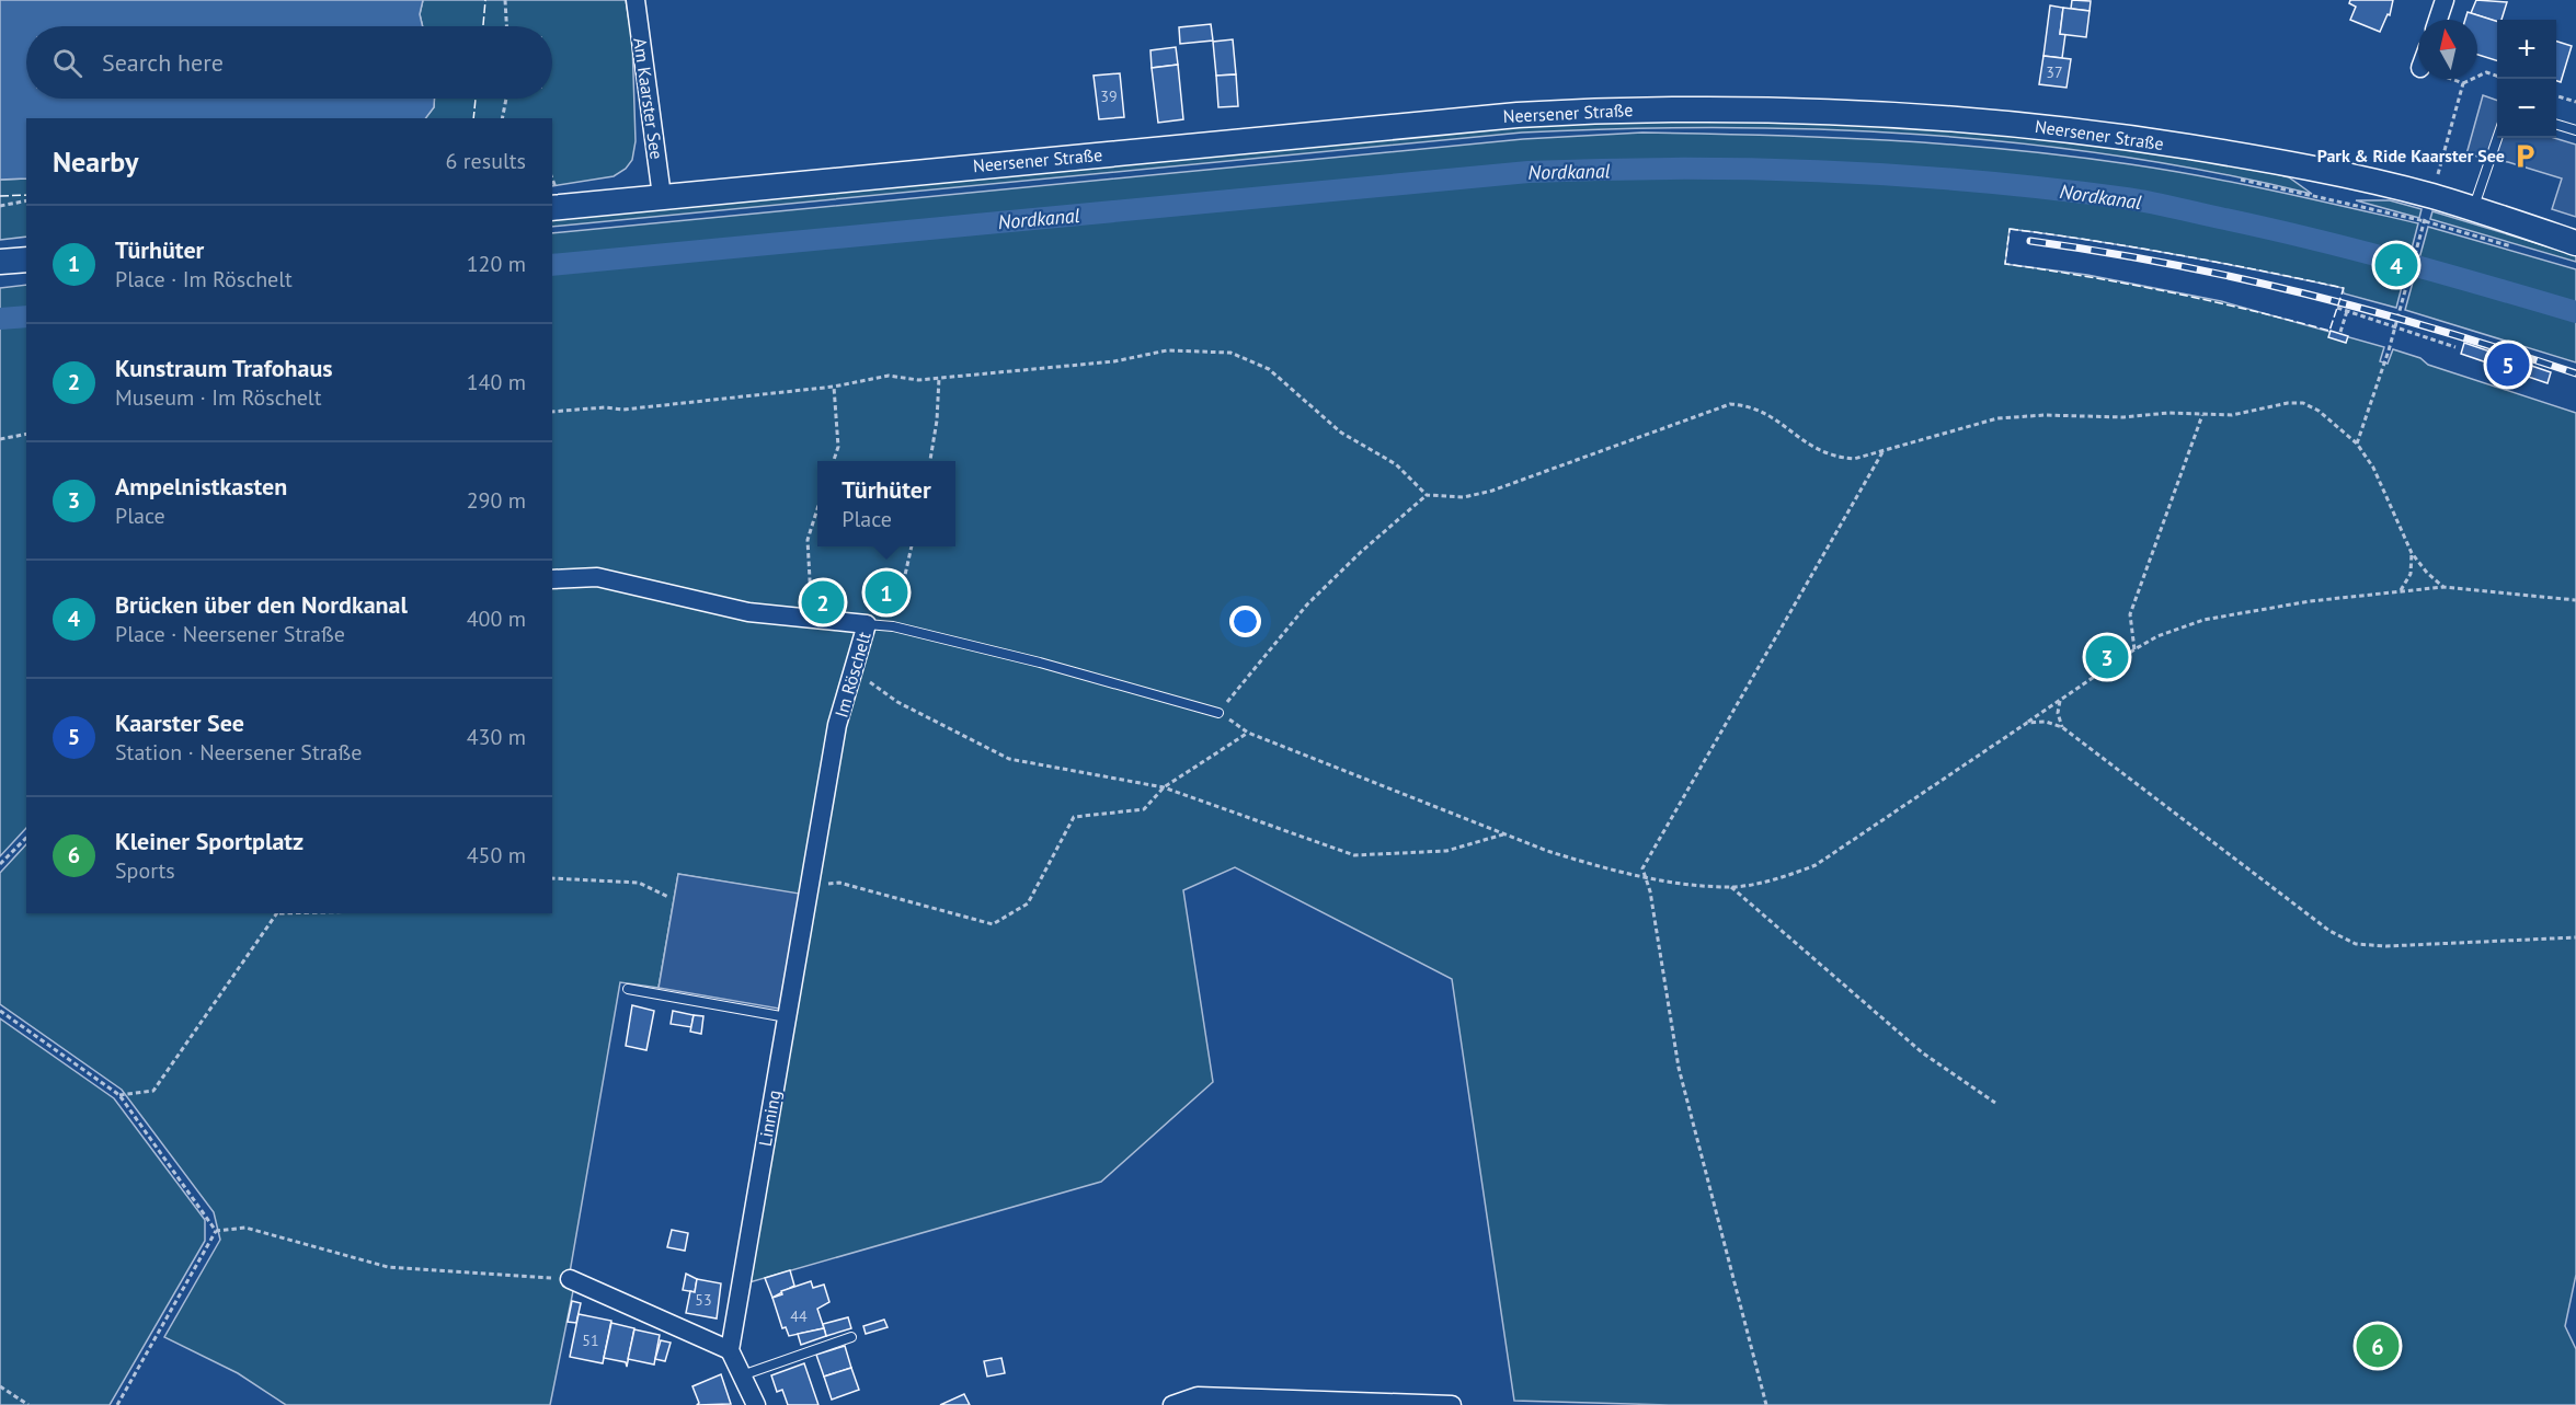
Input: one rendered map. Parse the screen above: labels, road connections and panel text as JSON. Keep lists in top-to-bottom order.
{
  "streets": {
    "main road": ["Neersener Straße"],
    "street": ["Am Kaarster See", "Im Röschelt", "Linning"]
  },
  "crossings": [
    ["Am Kaarster See", "Neersener Straße"],
    ["Im Röschelt", "Linning"]
  ],
  "water": ["Nordkanal"],
  "places": {
    "parking": ["Park & Ride Kaarster See"]
  },
  "house_numbers": [
    "37",
    "39",
    "53",
    "44",
    "51"
  ],
  "north": "top",
  "page": {
    "map_buttons": ["+", "−"],
    "search": "Search here",
    "heading": ["Nearby", "6 results"],
    "list": [
      {
        "mark": "1",
        "name": "Türhüter",
        "note": "Place · Im Röschelt",
        "value": "120 m"
      },
      {
        "mark": "2",
        "name": "Kunstraum Trafohaus",
        "note": "Museum · Im Röschelt",
        "value": "140 m"
      },
      {
        "mark": "3",
        "name": "Ampelnistkasten",
        "note": "Place",
        "value": "290 m"
      },
      {
        "mark": "4",
        "name": "Brücken über den Nordkanal",
        "note": "Place · Neersener Straße",
        "value": "400 m"
      },
      {
        "mark": "5",
        "name": "Kaarster See",
        "note": "Station · Neersener Straße",
        "value": "430 m"
      },
      {
        "mark": "6",
        "name": "Kleiner Sportplatz",
        "note": "Sports",
        "value": "450 m"
      }
    ],
    "pins": [
      "4",
      "5",
      "1",
      "2",
      "3",
      "6"
    ],
    "popup": ["Türhüter", "Place"]
  }
}
